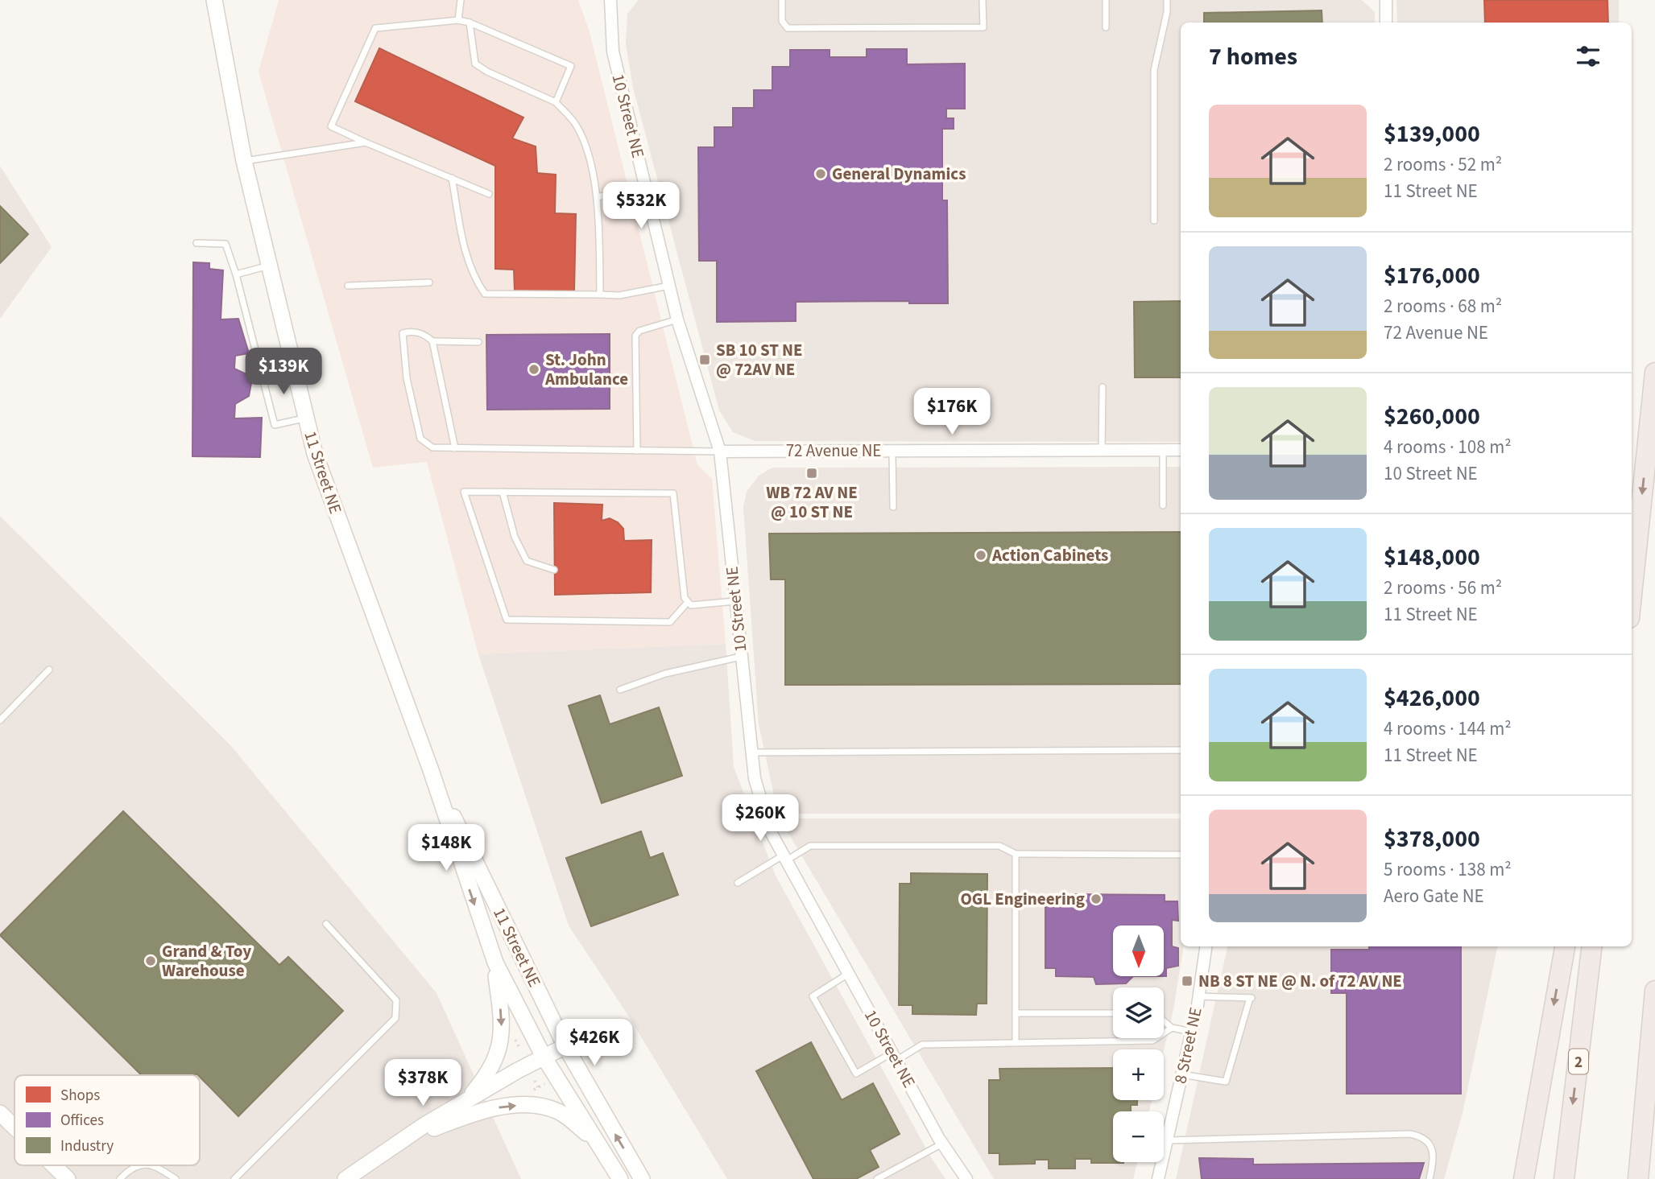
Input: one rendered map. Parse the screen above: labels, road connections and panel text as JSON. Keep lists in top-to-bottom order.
{
  "streets": {
    "highway": ["2"],
    "street": [
      "10 Street NE",
      "72 Avenue NE",
      "11 Street NE",
      "8 Street NE"
    ]
  },
  "crossings": [
    ["10 Street NE", "72 Avenue NE"]
  ],
  "places": {
    "other": [
      "General Dynamics",
      "St. John Ambulance",
      "Action Cabinets",
      "OGL Engineering",
      "Grand & Toy Warehouse"
    ],
    "transit": ["SB 10 ST NE @ 72AV NE", "WB 72 AV NE @ 10 ST NE", "NB 8 ST NE @ N. of 72 AV NE"]
  },
  "legend": ["Shops", "Offices", "Industry"],
  "north": "bottom",
  "page": {
    "heading": "7 homes",
    "list": [
      {
        "name": "$139,000",
        "note": "2 rooms · 52 m² · 11 Street NE"
      },
      {
        "name": "$176,000",
        "note": "2 rooms · 68 m² · 72 Avenue NE"
      },
      {
        "name": "$260,000",
        "note": "4 rooms · 108 m² · 10 Street NE"
      },
      {
        "name": "$148,000",
        "note": "2 rooms · 56 m² · 11 Street NE"
      },
      {
        "name": "$426,000",
        "note": "4 rooms · 144 m² · 11 Street NE"
      },
      {
        "name": "$378,000",
        "note": "5 rooms · 138 m² · Aero Gate NE"
      }
    ],
    "price": [
      "$532K",
      "$139K",
      "$176K",
      "$260K",
      "$148K",
      "$426K",
      "$378K"
    ],
    "map_buttons": ["+", "−"]
  }
}
